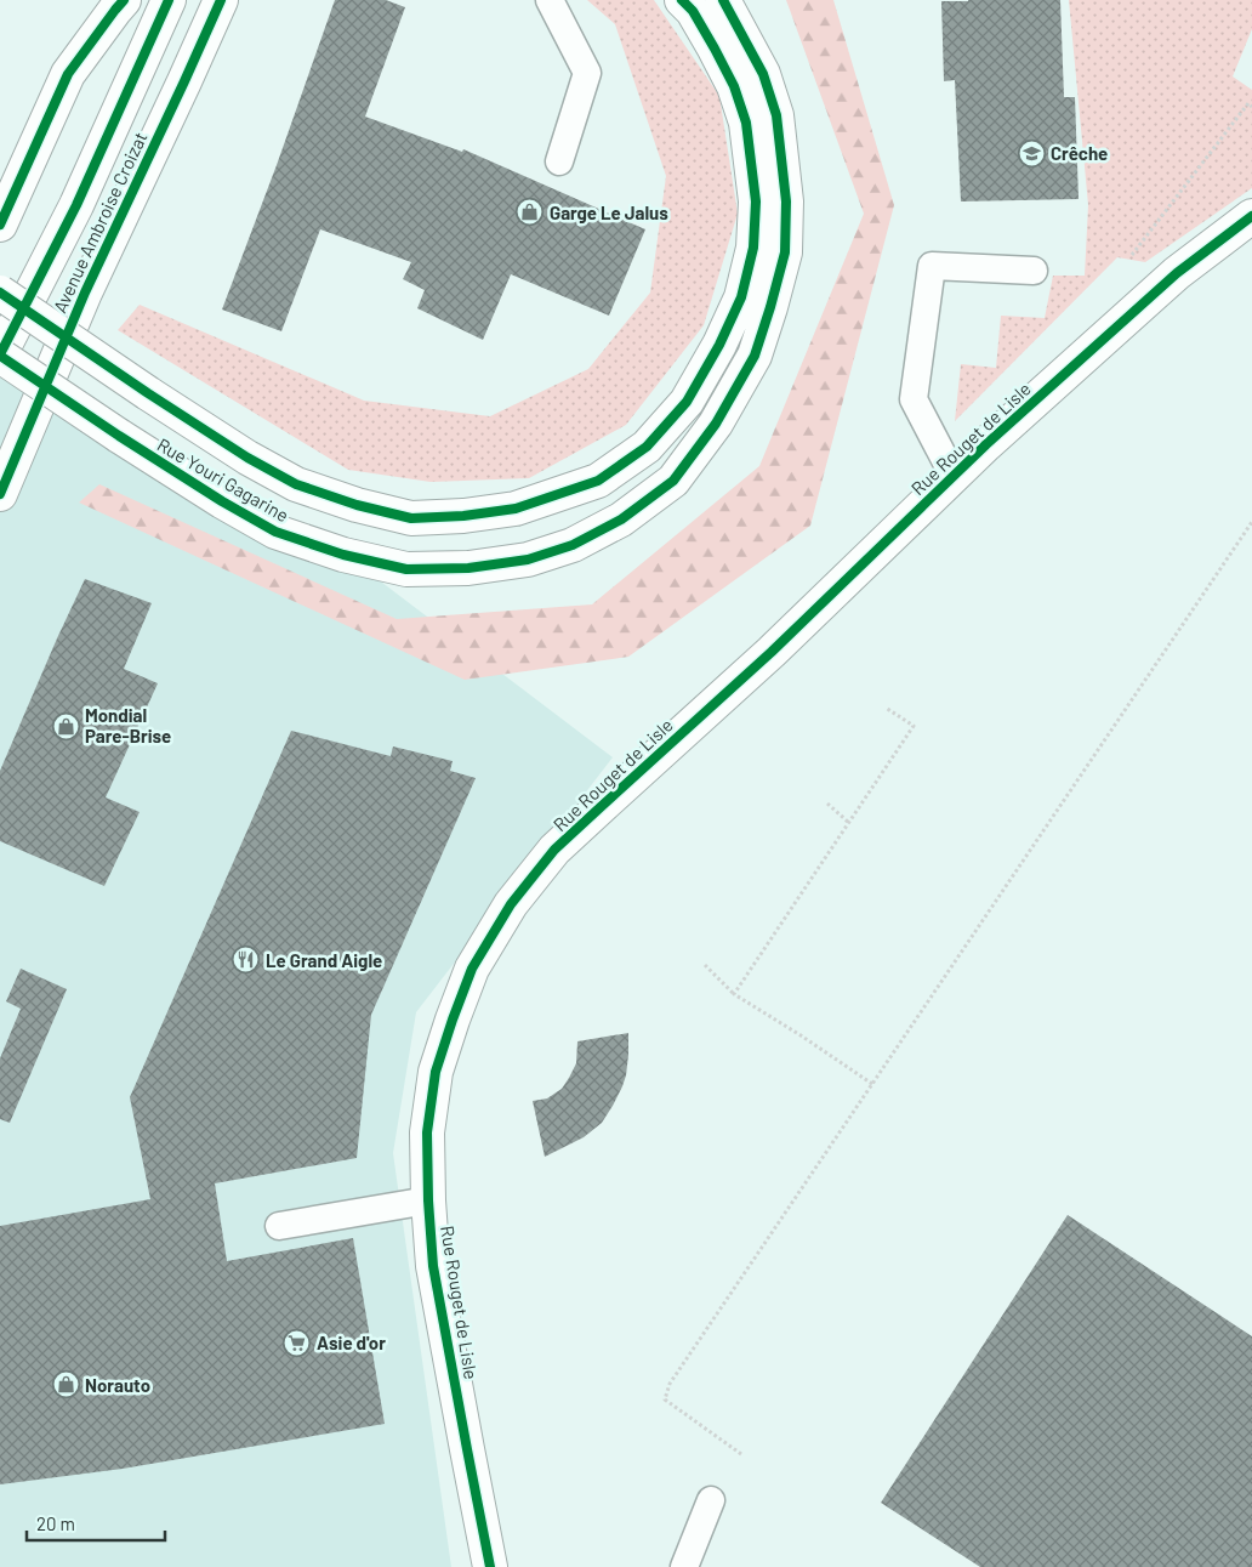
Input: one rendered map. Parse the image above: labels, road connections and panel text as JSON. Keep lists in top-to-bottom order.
{
  "streets": {
    "street": ["Avenue Ambroise Croizat", "Rue Rouget de Lisle", "Rue Youri Gagarine"]
  },
  "crossings": [
    ["Avenue Ambroise Croizat", "Rue Youri Gagarine"]
  ],
  "places": {
    "school or university": ["Crêche"],
    "shop": ["Garge Le Jalus", "Mondial Pare-Brise", "Norauto"],
    "restaurant": ["Le Grand Aigle"],
    "supermarket": ["Asie d'or"]
  },
  "scale_bar": "20 m"
}
